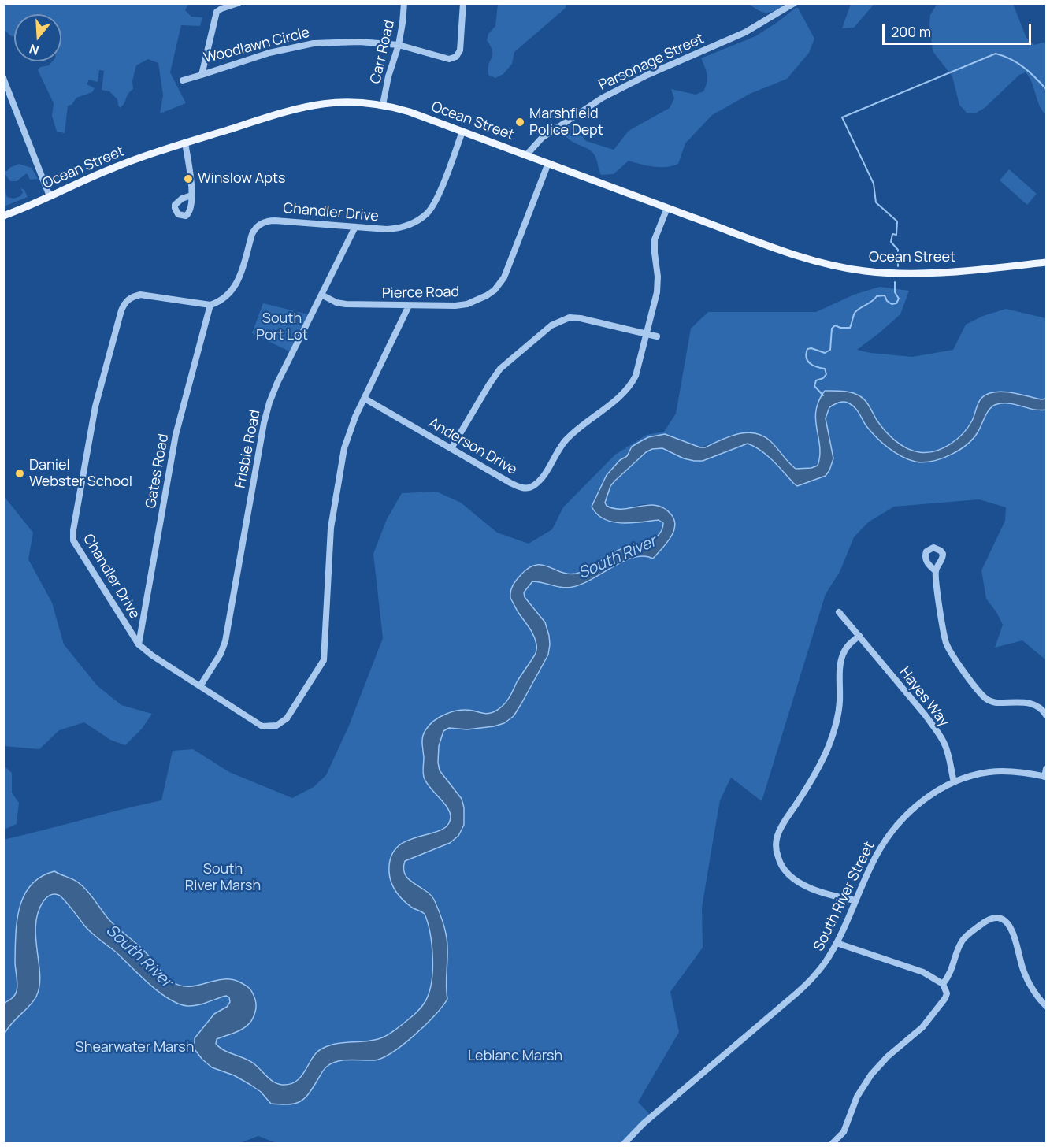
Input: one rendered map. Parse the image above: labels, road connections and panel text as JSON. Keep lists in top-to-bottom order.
{
  "streets": {
    "main road": ["Ocean Street"],
    "street": [
      "Woodlawn Circle",
      "Carr Road",
      "Parsonage Street",
      "Chandler Drive",
      "Pierce Road",
      "Anderson Drive",
      "Frisbie Road",
      "Gates Road",
      "Hayes Way",
      "South River Street"
    ]
  },
  "crossings": [
    ["Woodlawn Circle", "Carr Road"],
    ["Carr Road", "Ocean Street"],
    ["Parsonage Street", "Ocean Street"],
    ["Ocean Street", "Chandler Drive"],
    ["Ocean Street", "Pierce Road"],
    ["Ocean Street", "Anderson Drive"],
    ["Chandler Drive", "Pierce Road"],
    ["Chandler Drive", "Anderson Drive"],
    ["Chandler Drive", "Frisbie Road"],
    ["Chandler Drive", "Gates Road"],
    ["Pierce Road", "Frisbie Road"],
    ["Hayes Way", "South River Street"]
  ],
  "water": ["South River"],
  "parks": [
    "South Port Lot",
    "South River Marsh",
    "Shearwater Marsh",
    "Leblanc Marsh"
  ],
  "places": ["Marshfield Police Dept", "Winslow Apts", "Daniel Webster School"],
  "scale_bar": "200 m",
  "north": "bottom"
}
